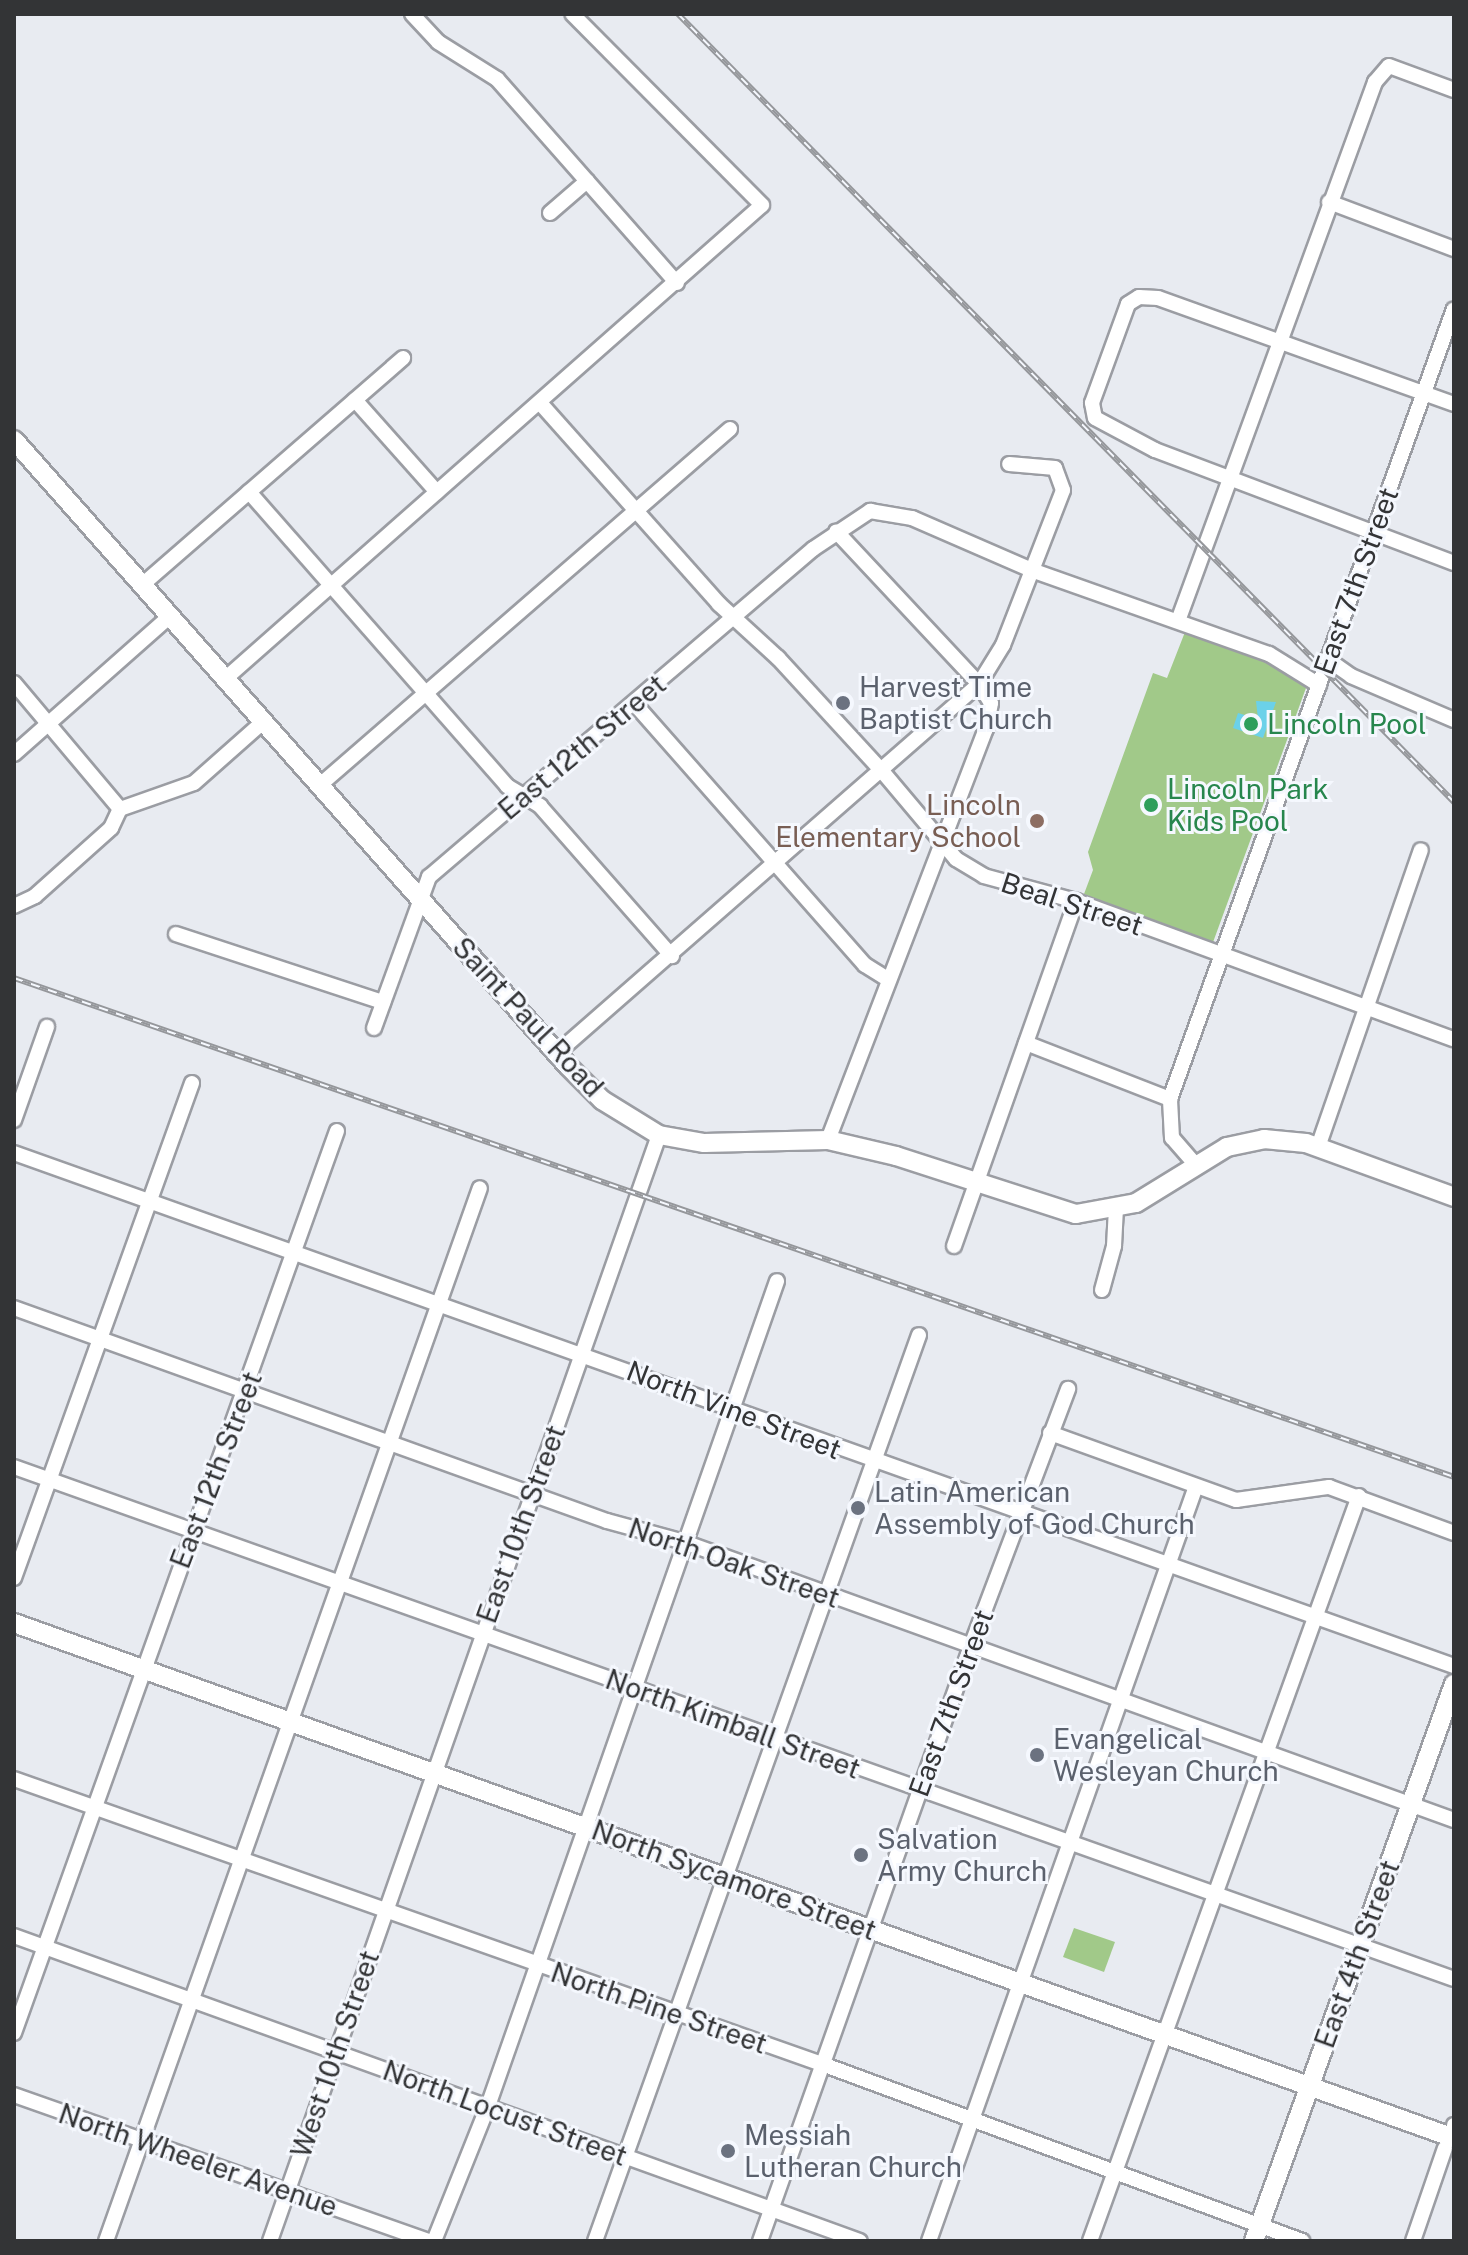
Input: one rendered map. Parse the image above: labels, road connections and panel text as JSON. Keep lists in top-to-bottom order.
{
  "streets": {
    "main road": ["Saint Paul Road", "North Sycamore Street", "East 4th Street"],
    "street": [
      "East 7th Street",
      "East 12th Street",
      "Beal Street",
      "North Vine Street",
      "East 10th Street",
      "North Oak Street",
      "North Kimball Street",
      "North Pine Street",
      "West 10th Street",
      "North Locust Street",
      "North Wheeler Avenue"
    ]
  },
  "crossings": [
    ["East 7th Street", "Beal Street"],
    ["East 7th Street", "Saint Paul Road"],
    ["East 7th Street", "North Vine Street"],
    ["East 7th Street", "North Oak Street"],
    ["East 7th Street", "North Kimball Street"],
    ["East 7th Street", "North Sycamore Street"],
    ["East 7th Street", "North Pine Street"],
    ["East 7th Street", "North Locust Street"],
    ["East 12th Street", "Beal Street"],
    ["East 12th Street", "Saint Paul Road"],
    ["East 12th Street", "North Vine Street"],
    ["East 12th Street", "North Oak Street"],
    ["East 12th Street", "North Kimball Street"],
    ["East 12th Street", "North Sycamore Street"],
    ["East 12th Street", "North Pine Street"],
    ["East 12th Street", "North Locust Street"],
    ["Saint Paul Road", "East 10th Street"],
    ["North Vine Street", "East 10th Street"],
    ["East 10th Street", "North Oak Street"],
    ["East 10th Street", "North Kimball Street"],
    ["East 10th Street", "North Sycamore Street"],
    ["East 10th Street", "North Pine Street"],
    ["East 10th Street", "West 10th Street"],
    ["North Oak Street", "East 4th Street"],
    ["North Kimball Street", "East 4th Street"],
    ["North Sycamore Street", "East 4th Street"],
    ["East 4th Street", "North Pine Street"],
    ["North Pine Street", "West 10th Street"],
    ["West 10th Street", "North Locust Street"],
    ["West 10th Street", "North Wheeler Avenue"]
  ],
  "places": [
    "Harvest Time Baptist Church",
    "Lincoln Pool",
    "Lincoln Park Kids Pool",
    "Lincoln Elementary School",
    "Latin American Assembly of God Church",
    "Evangelical Wesleyan Church",
    "Salvation Army Church",
    "Messiah Lutheran Church"
  ]
}
